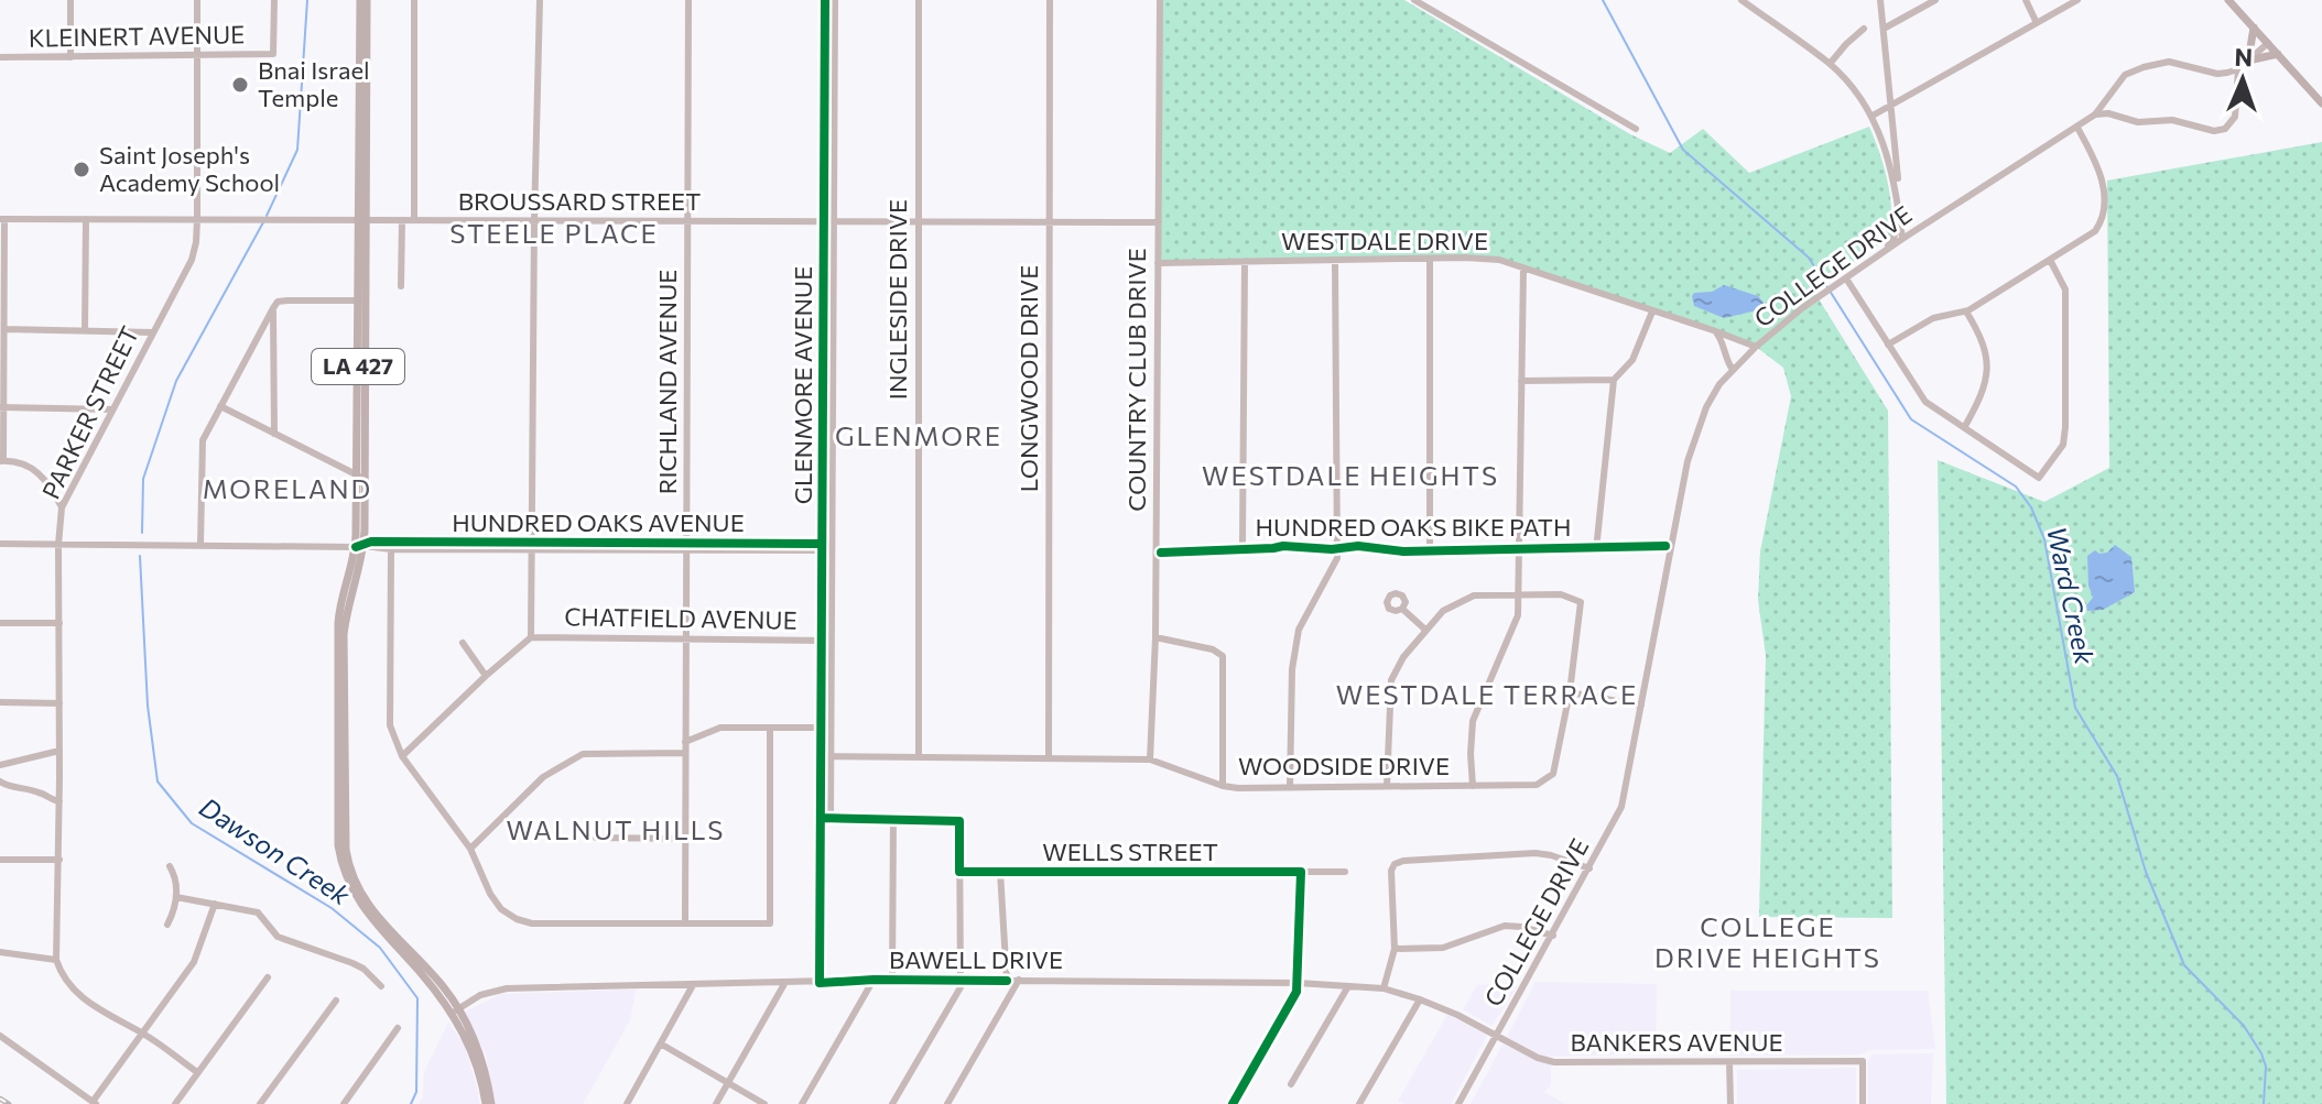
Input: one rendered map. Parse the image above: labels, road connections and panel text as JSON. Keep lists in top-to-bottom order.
{
  "streets": {
    "main road": ["LA 427"],
    "street": [
      "KLEINERT AVENUE",
      "BROUSSARD STREET",
      "WESTDALE DRIVE",
      "COLLEGE DRIVE",
      "INGLESIDE DRIVE",
      "LONGWOOD DRIVE",
      "COUNTRY CLUB DRIVE",
      "RICHLAND AVENUE",
      "GLENMORE AVENUE",
      "PARKER STREET",
      "HUNDRED OAKS AVENUE",
      "CHATFIELD AVENUE",
      "WOODSIDE DRIVE",
      "WELLS STREET",
      "BAWELL DRIVE",
      "BANKERS AVENUE"
    ],
    "cycle path": ["HUNDRED OAKS BIKE PATH"]
  },
  "crossings": [
    ["KLEINERT AVENUE", "PARKER STREET"],
    ["BROUSSARD STREET", "INGLESIDE DRIVE"],
    ["BROUSSARD STREET", "LA 427"],
    ["BROUSSARD STREET", "LONGWOOD DRIVE"],
    ["BROUSSARD STREET", "COUNTRY CLUB DRIVE"],
    ["BROUSSARD STREET", "RICHLAND AVENUE"],
    ["BROUSSARD STREET", "GLENMORE AVENUE"],
    ["BROUSSARD STREET", "PARKER STREET"],
    ["WESTDALE DRIVE", "COLLEGE DRIVE"],
    ["WESTDALE DRIVE", "COUNTRY CLUB DRIVE"],
    ["COLLEGE DRIVE", "BAWELL DRIVE"],
    ["COLLEGE DRIVE", "BANKERS AVENUE"],
    ["INGLESIDE DRIVE", "WOODSIDE DRIVE"],
    ["LA 427", "HUNDRED OAKS AVENUE"],
    ["LA 427", "BAWELL DRIVE"],
    ["LONGWOOD DRIVE", "WOODSIDE DRIVE"],
    ["COUNTRY CLUB DRIVE", "WOODSIDE DRIVE"],
    ["RICHLAND AVENUE", "HUNDRED OAKS AVENUE"],
    ["RICHLAND AVENUE", "CHATFIELD AVENUE"],
    ["GLENMORE AVENUE", "HUNDRED OAKS AVENUE"],
    ["GLENMORE AVENUE", "CHATFIELD AVENUE"],
    ["GLENMORE AVENUE", "WOODSIDE DRIVE"],
    ["GLENMORE AVENUE", "BAWELL DRIVE"],
    ["PARKER STREET", "HUNDRED OAKS AVENUE"],
    ["BAWELL DRIVE", "BANKERS AVENUE"]
  ],
  "districts": [
    "STEELE PLACE",
    "GLENMORE",
    "WESTDALE HEIGHTS",
    "MORELAND",
    "WESTDALE TERRACE",
    "WALNUT HILLS",
    "COLLEGE DRIVE HEIGHTS"
  ],
  "water": ["Ward Creek", "Dawson Creek"],
  "places": ["Bnai Israel Temple", "Saint Joseph's Academy School"],
  "north": "top"
}
